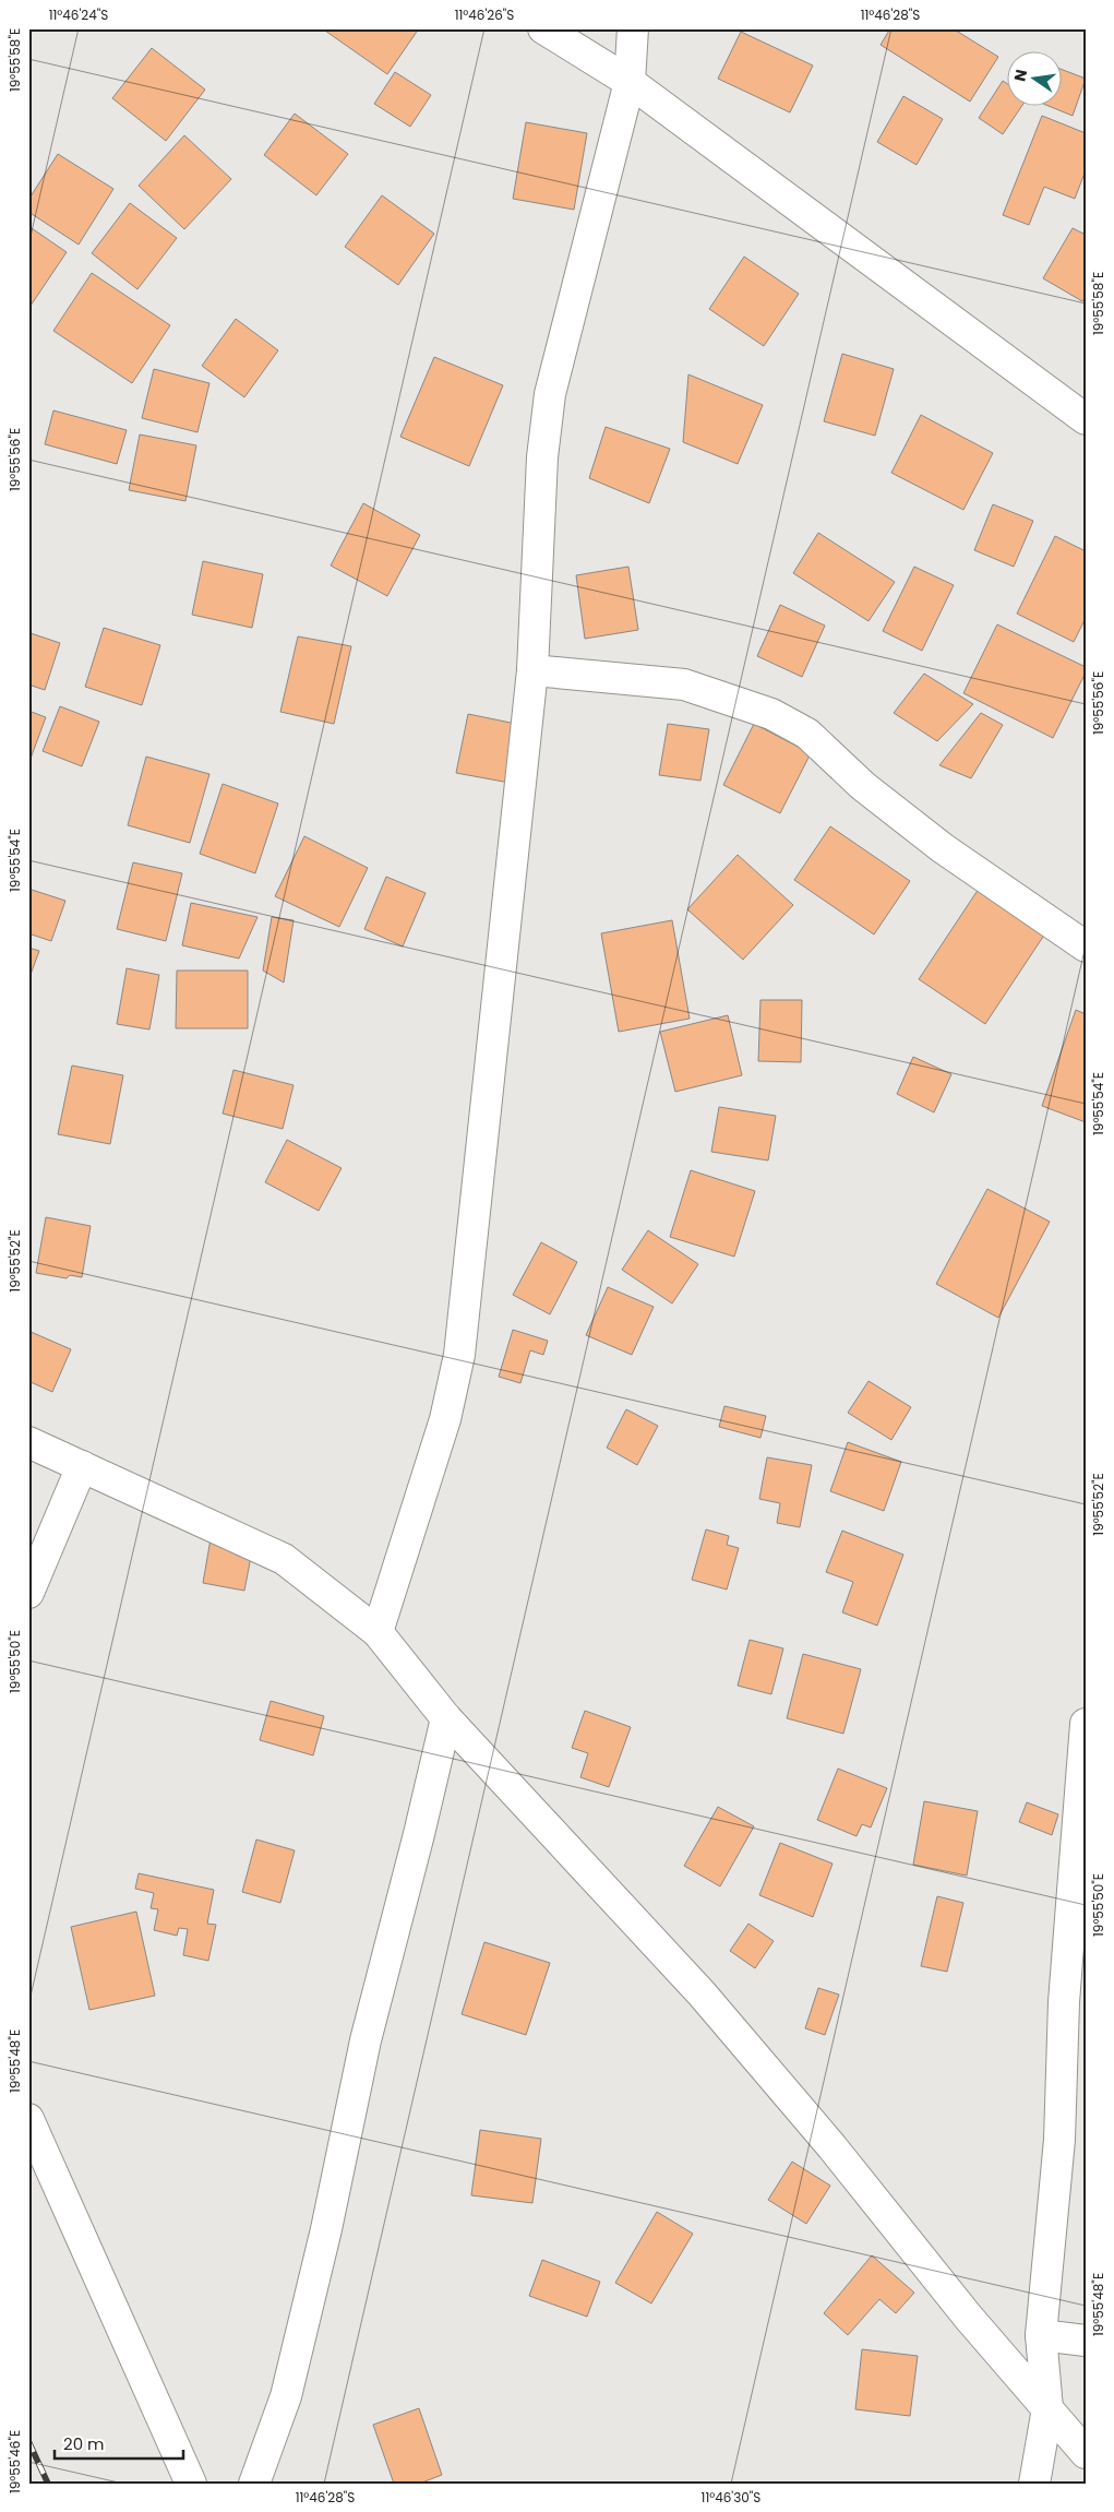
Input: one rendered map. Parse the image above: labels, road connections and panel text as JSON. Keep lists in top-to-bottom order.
{
  "scale_bar": "20 m",
  "north": "left",
  "coordinates": [
    "11°46'24\"S",
    "11°46'26\"S",
    "11°46'28\"S",
    "19°55'58\"E",
    "19°55'56\"E",
    "19°55'54\"E",
    "19°55'52\"E",
    "19°55'50\"E",
    "19°55'48\"E",
    "19°55'46\"E",
    "11°46'30\"S"
  ]
}
